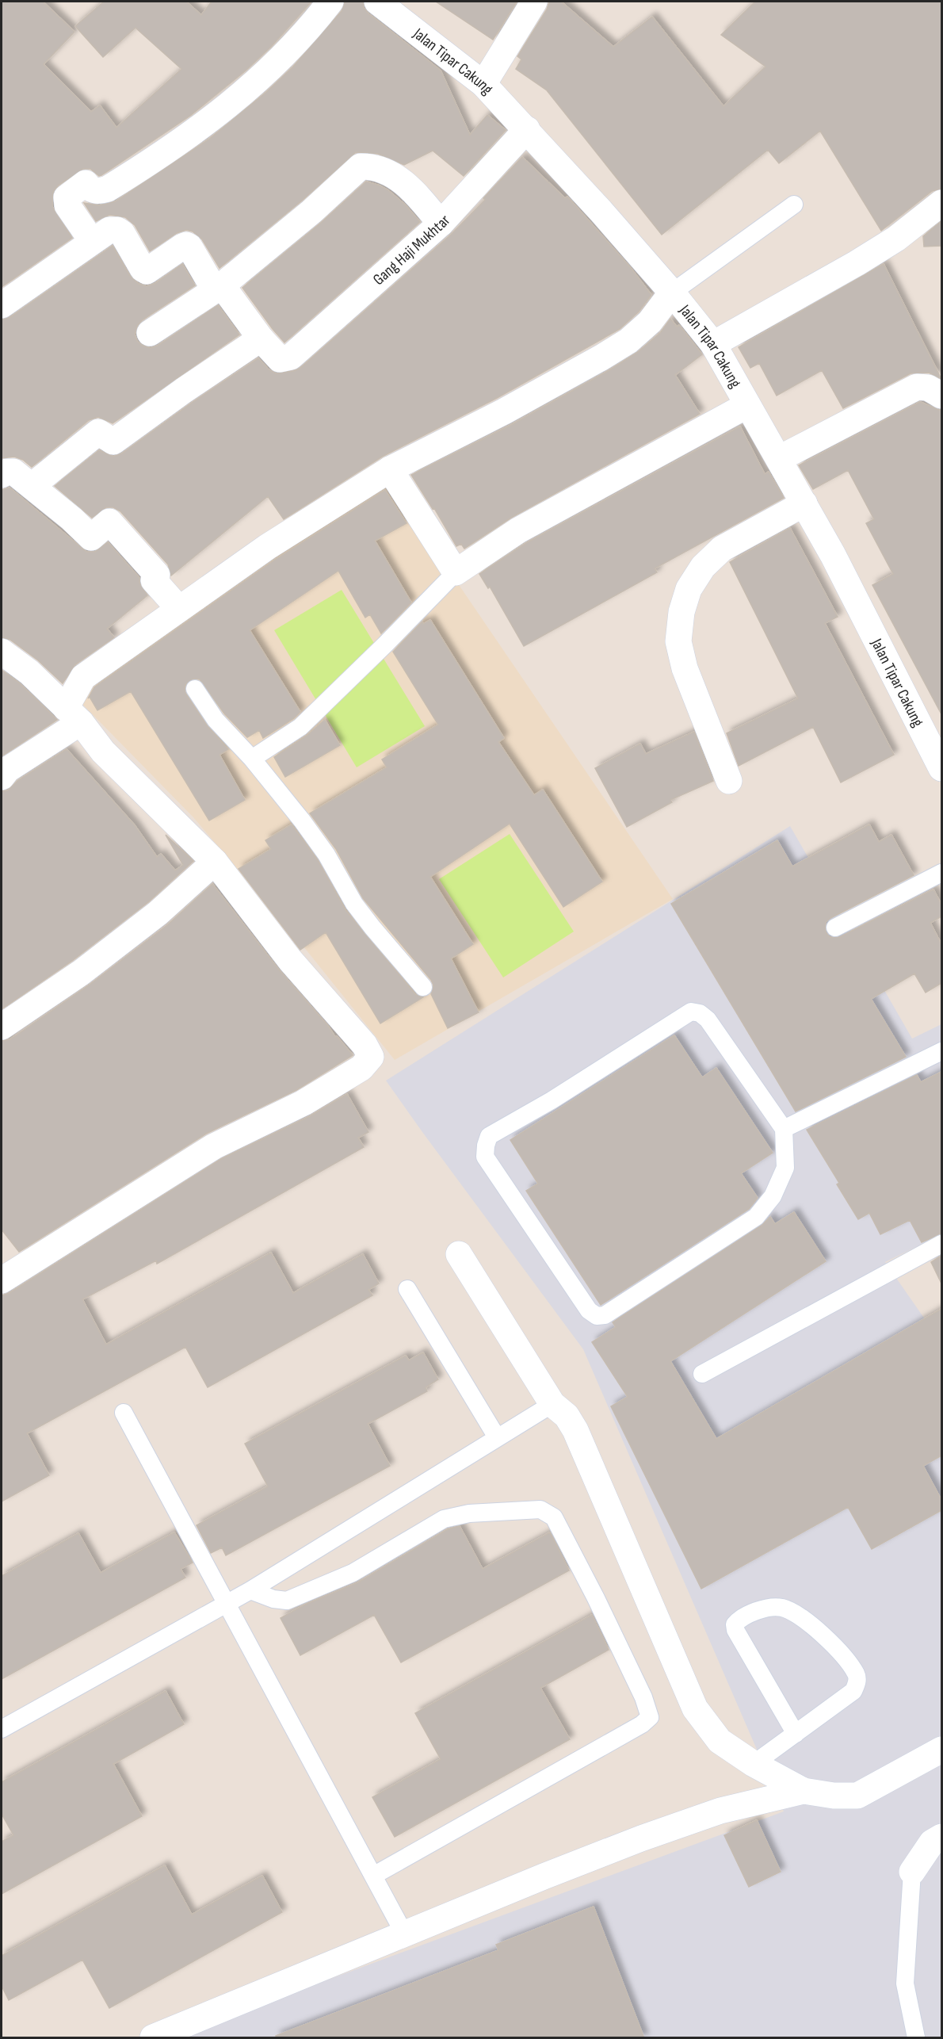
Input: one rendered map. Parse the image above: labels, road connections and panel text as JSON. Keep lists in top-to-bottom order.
{
  "streets": {
    "street": ["Jalan Tipar Cakung", "Gang Haji Mukhtar"]
  },
  "crossings": [
    ["Jalan Tipar Cakung", "Gang Haji Mukhtar"]
  ]
}
